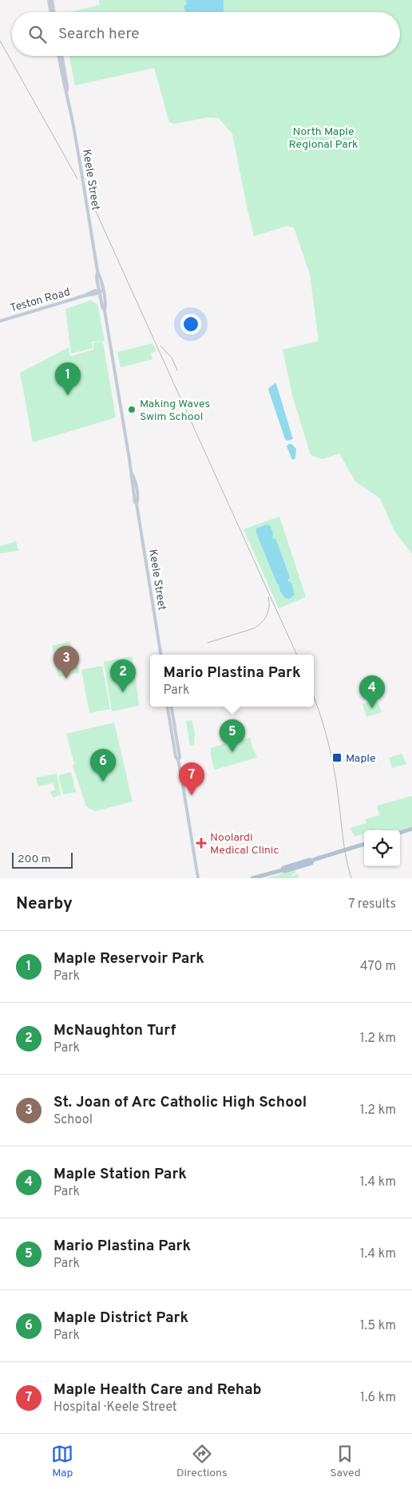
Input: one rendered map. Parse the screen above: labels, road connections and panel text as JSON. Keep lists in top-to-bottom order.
{
  "streets": {
    "main road": ["Keele Street", "Teston Road"]
  },
  "crossings": [
    ["Keele Street", "Teston Road"]
  ],
  "parks": ["North Maple Regional Park"],
  "places": {
    "other": ["Making Waves Swim School"],
    "transit": ["Maple"],
    "health": ["Noolardi Medical Clinic"]
  },
  "scale_bar": "200 m",
  "page": {
    "search": "Search here",
    "pins": [
      "1",
      "3",
      "2",
      "4",
      "5",
      "6",
      "7"
    ],
    "popup": ["Mario Plastina Park", "Park"],
    "scale": "200 m",
    "heading": ["Nearby", "7 results"],
    "list": [
      {
        "mark": "1",
        "name": "Maple Reservoir Park",
        "note": "Park",
        "value": "470 m"
      },
      {
        "mark": "2",
        "name": "McNaughton Turf",
        "note": "Park",
        "value": "1.2 km"
      },
      {
        "mark": "3",
        "name": "St. Joan of Arc Catholic High School",
        "note": "School",
        "value": "1.2 km"
      },
      {
        "mark": "4",
        "name": "Maple Station Park",
        "note": "Park",
        "value": "1.4 km"
      },
      {
        "mark": "5",
        "name": "Mario Plastina Park",
        "note": "Park",
        "value": "1.4 km"
      },
      {
        "mark": "6",
        "name": "Maple District Park",
        "note": "Park",
        "value": "1.5 km"
      },
      {
        "mark": "7",
        "name": "Maple Health Care and Rehab",
        "note": "Hospital · Keele Street",
        "value": "1.6 km"
      }
    ],
    "nav": ["Map", "Directions", "Saved"]
  }
}
